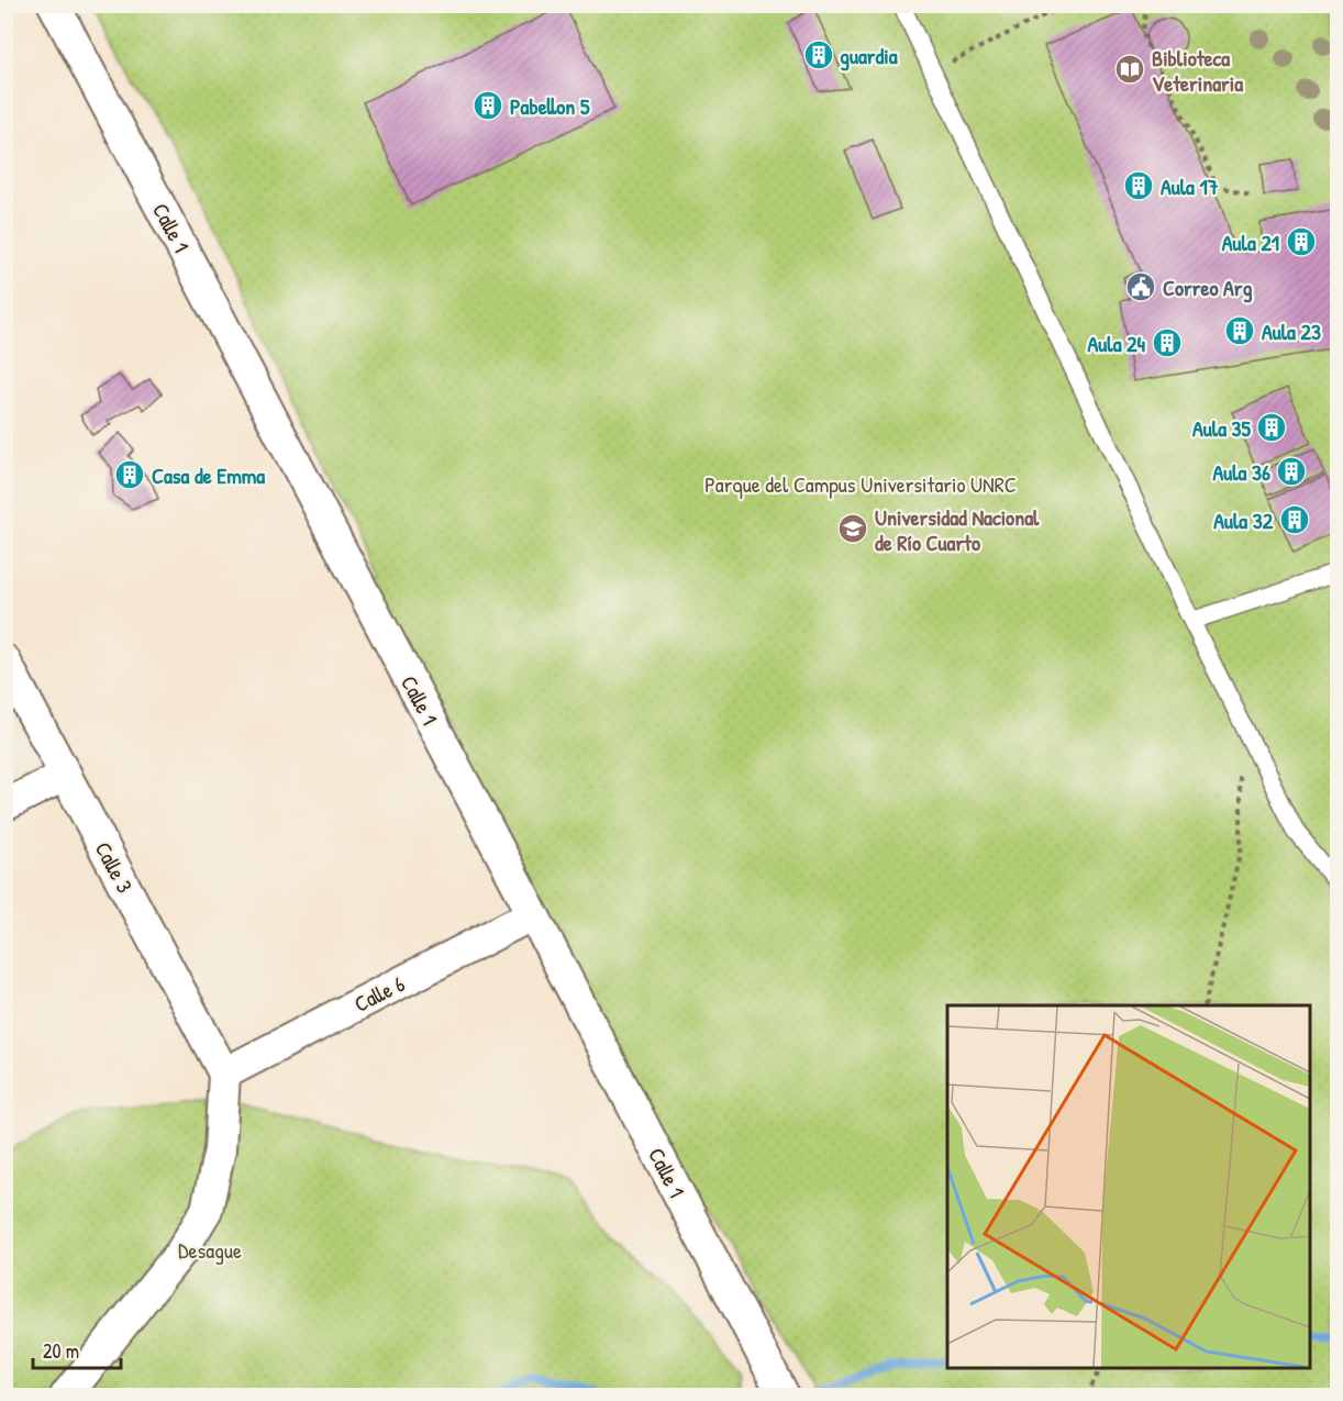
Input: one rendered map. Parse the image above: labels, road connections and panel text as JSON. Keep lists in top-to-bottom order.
{
  "streets": {
    "street": ["Calle 1", "Calle 3", "Calle 6"]
  },
  "crossings": [
    ["Calle 1", "Calle 6"],
    ["Calle 3", "Calle 6"]
  ],
  "parks": ["Parque del Campus Universitario UNRC", "Desague"],
  "places": {
    "building": [
      "guardia",
      "Pabellon 5",
      "Aula 17",
      "Aula 21",
      "Aula 23",
      "Aula 24",
      "Aula 35",
      "Aula 36",
      "Casa de Emma",
      "Aula 32"
    ],
    "library": ["Biblioteca Veterinaria"],
    "public building": ["Correo Arg"],
    "school or university": ["Universidad Nacional de Río Cuarto"]
  },
  "scale_bar": "20 m"
}
